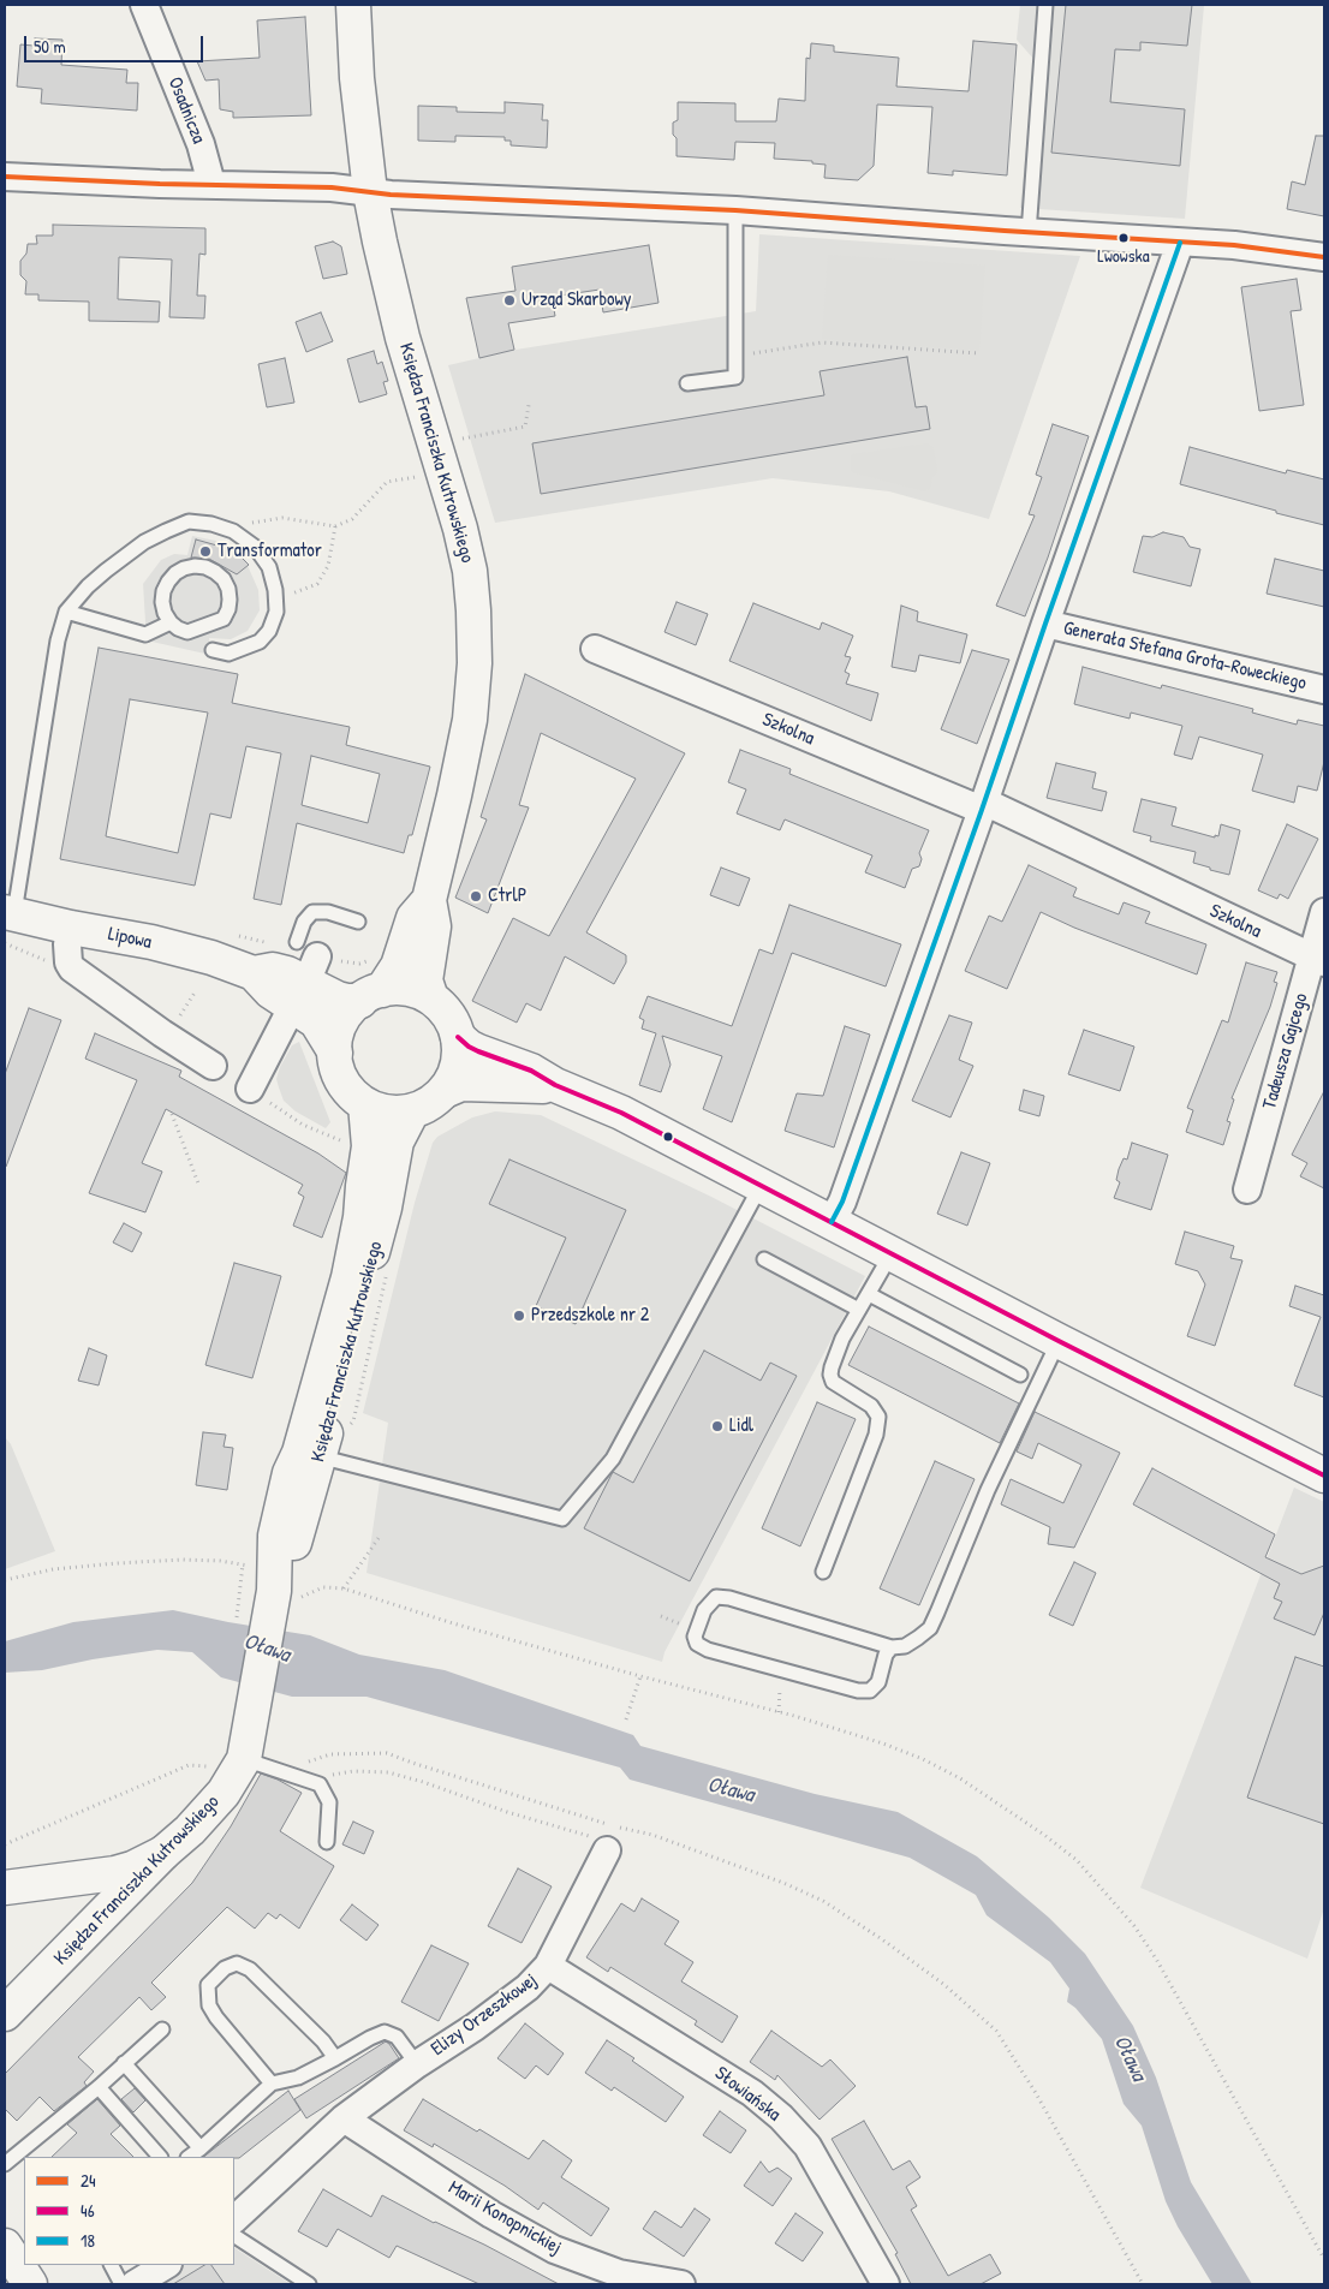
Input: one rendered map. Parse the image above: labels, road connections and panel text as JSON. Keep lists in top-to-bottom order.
{
  "streets": {
    "main road": ["Księdza Franciszka Kutrowskiego", "Lipowa"],
    "street": [
      "Osadnicza",
      "Generała Stefana Grota-Roweckiego",
      "Szkolna",
      "Tadeusza Gajcego",
      "Elizy Orzeszkowej",
      "Słowiańska",
      "Marii Konopnickiej"
    ]
  },
  "crossings": [
    ["Księdza Franciszka Kutrowskiego", "Lipowa"],
    ["Szkolna", "Tadeusza Gajcego"],
    ["Elizy Orzeszkowej", "Słowiańska"],
    ["Elizy Orzeszkowej", "Marii Konopnickiej"]
  ],
  "water": ["Oława"],
  "places": [
    "Lwowska",
    "Urząd Skarbowy",
    "Transformator",
    "CtrlP",
    "Przedszkole nr 2",
    "Lidl"
  ],
  "lines": ["transit line 24", "transit line 18", "transit line 46"],
  "legend": ["24", "46", "18"],
  "scale_bar": "50 m"
}
